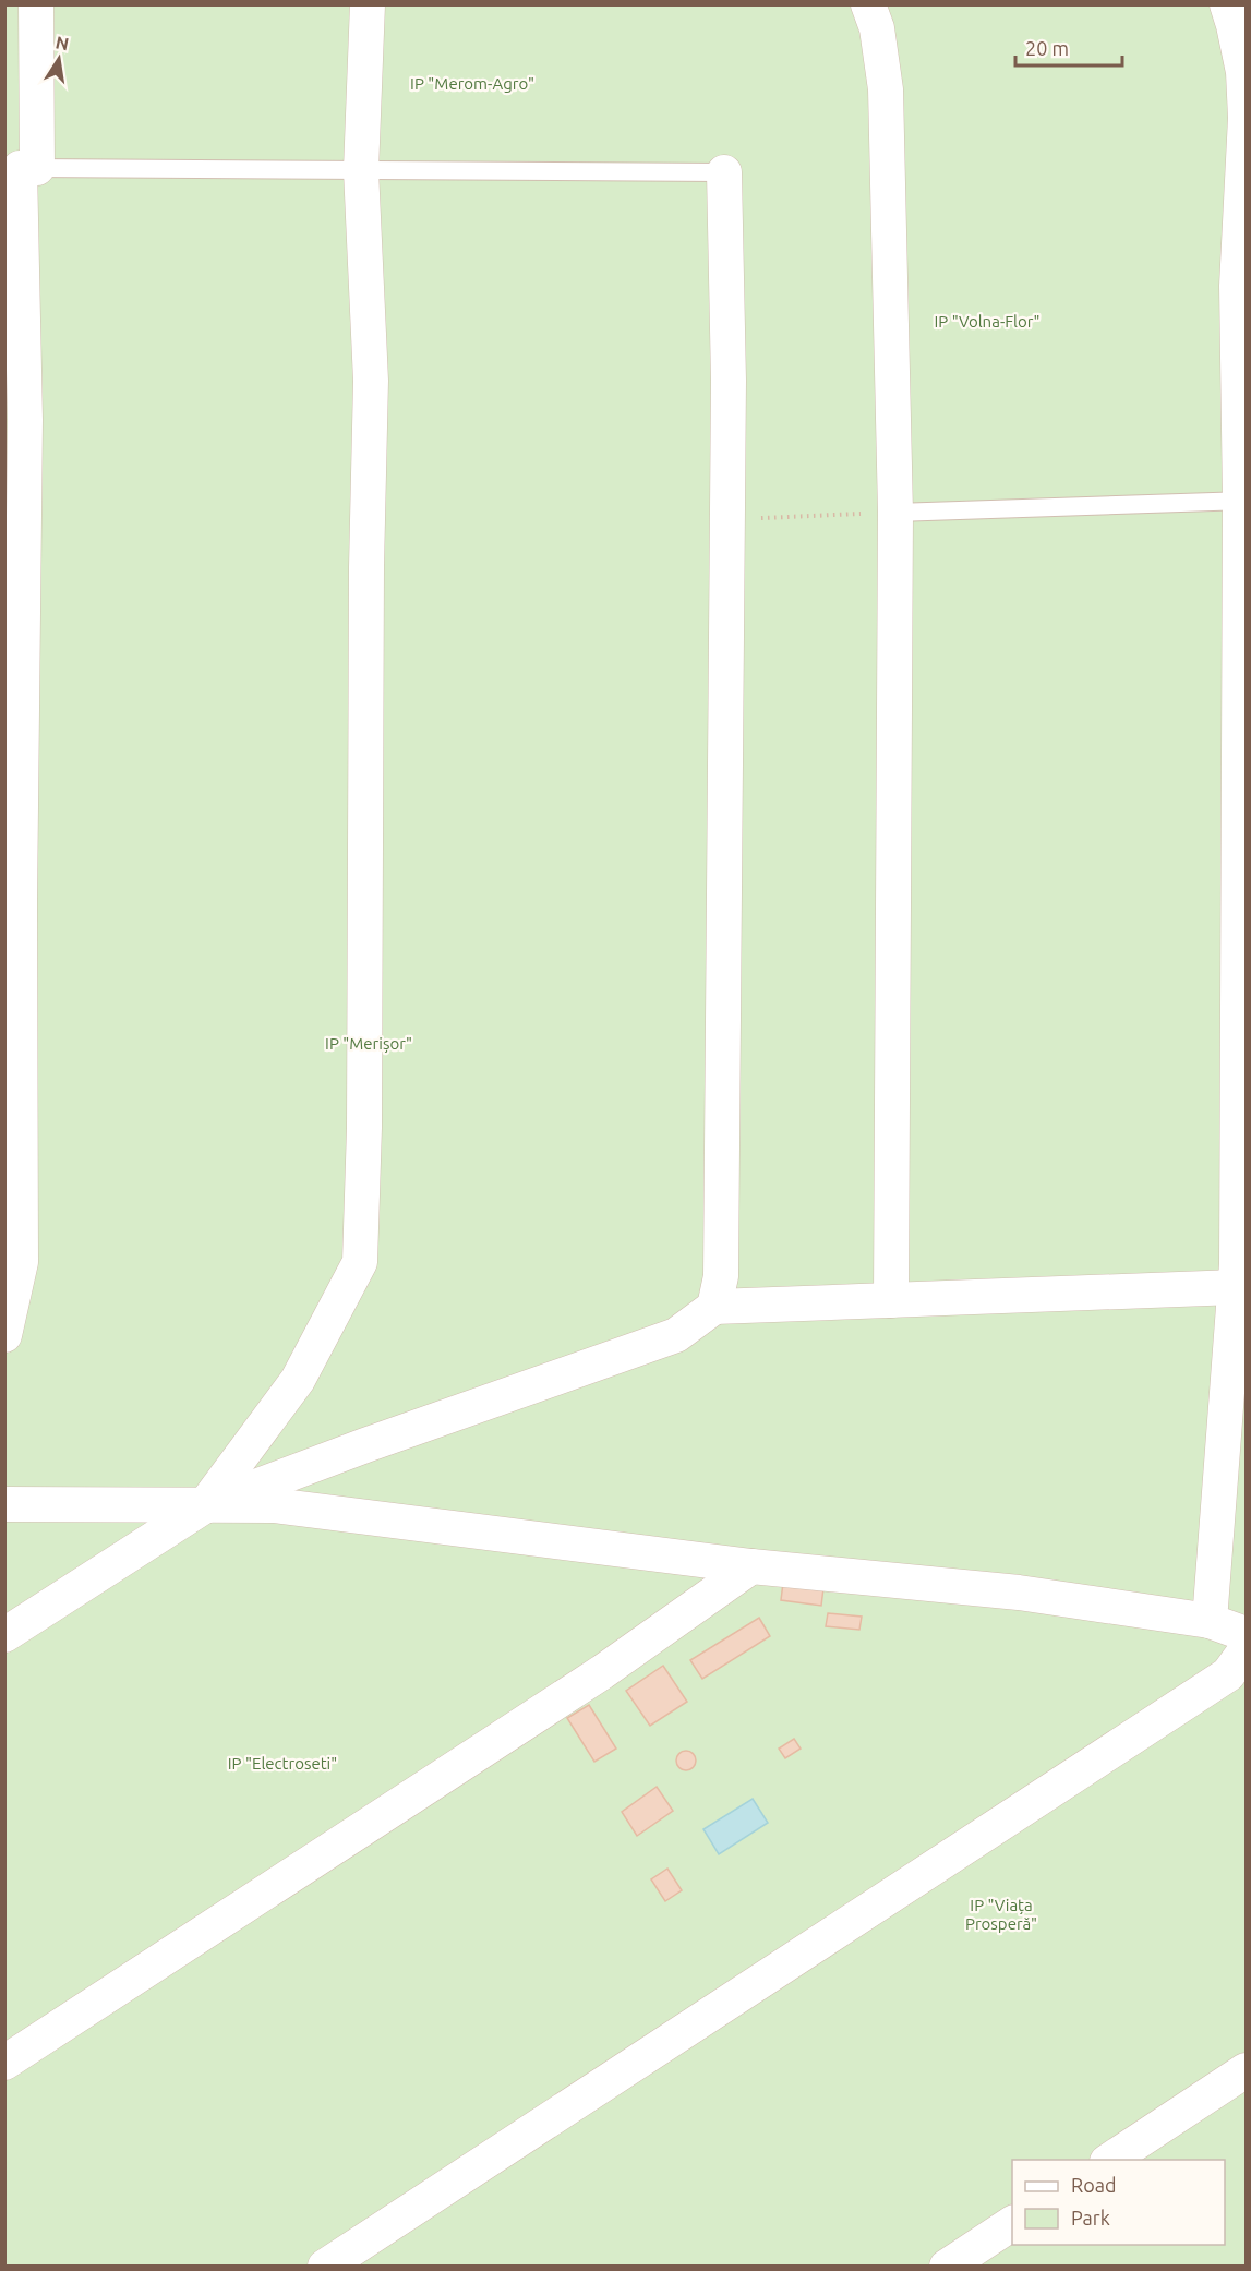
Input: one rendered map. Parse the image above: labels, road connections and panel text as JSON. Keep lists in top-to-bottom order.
{
  "parks": [
    "IP \"Merom-Agro\"",
    "IP \"Volna-Flor\"",
    "IP \"Merișor\"",
    "IP \"Electroseti\"",
    "IP \"Viața Prosperă\""
  ],
  "legend": ["Road", "Park"],
  "scale_bar": "20 m",
  "north": "top"
}
